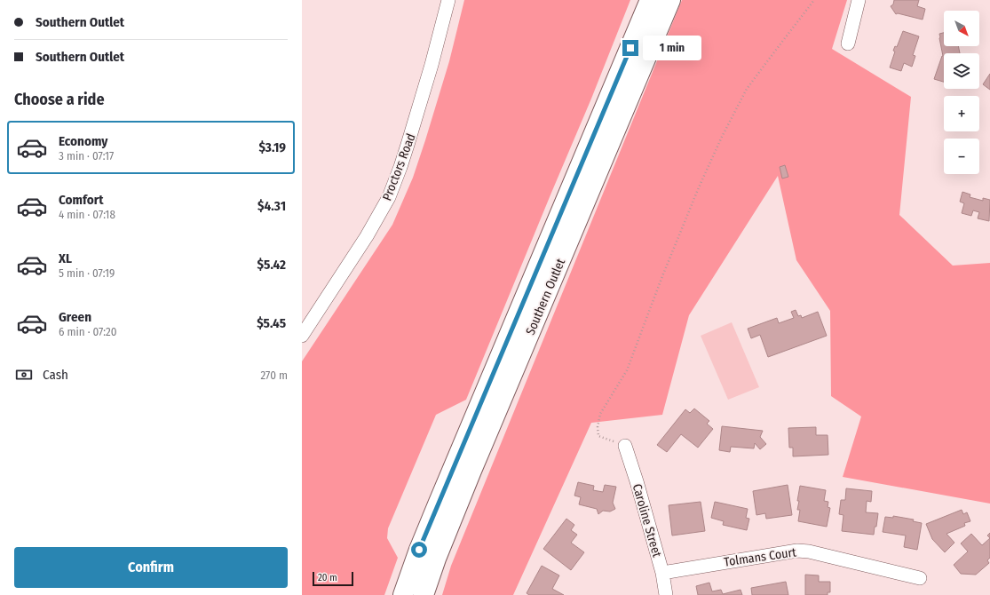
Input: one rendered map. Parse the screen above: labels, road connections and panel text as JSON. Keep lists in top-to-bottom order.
{
  "streets": {
    "highway": ["Southern Outlet"],
    "street": ["Proctors Road", "Caroline Street", "Tolmans Court"]
  },
  "crossings": [
    ["Caroline Street", "Tolmans Court"]
  ],
  "scale_bar": "20 m",
  "north": "bottom right",
  "page": {
    "banner": ["Southern Outlet", "Southern Outlet"],
    "map_buttons": ["+", "−"],
    "bubble": "1 min",
    "heading": "Choose a ride",
    "list": [
      {
        "name": "Economy",
        "note": "3 min · 07:17",
        "value": "$3.19"
      },
      {
        "name": "Comfort",
        "note": "4 min · 07:18",
        "value": "$4.31"
      },
      {
        "name": "XL",
        "note": "5 min · 07:19",
        "value": "$5.42"
      },
      {
        "name": "Green",
        "note": "6 min · 07:20",
        "value": "$5.45"
      }
    ],
    "pay": ["Cash", "270 m"],
    "buttons": "Confirm",
    "scale": "20 m"
  }
}
